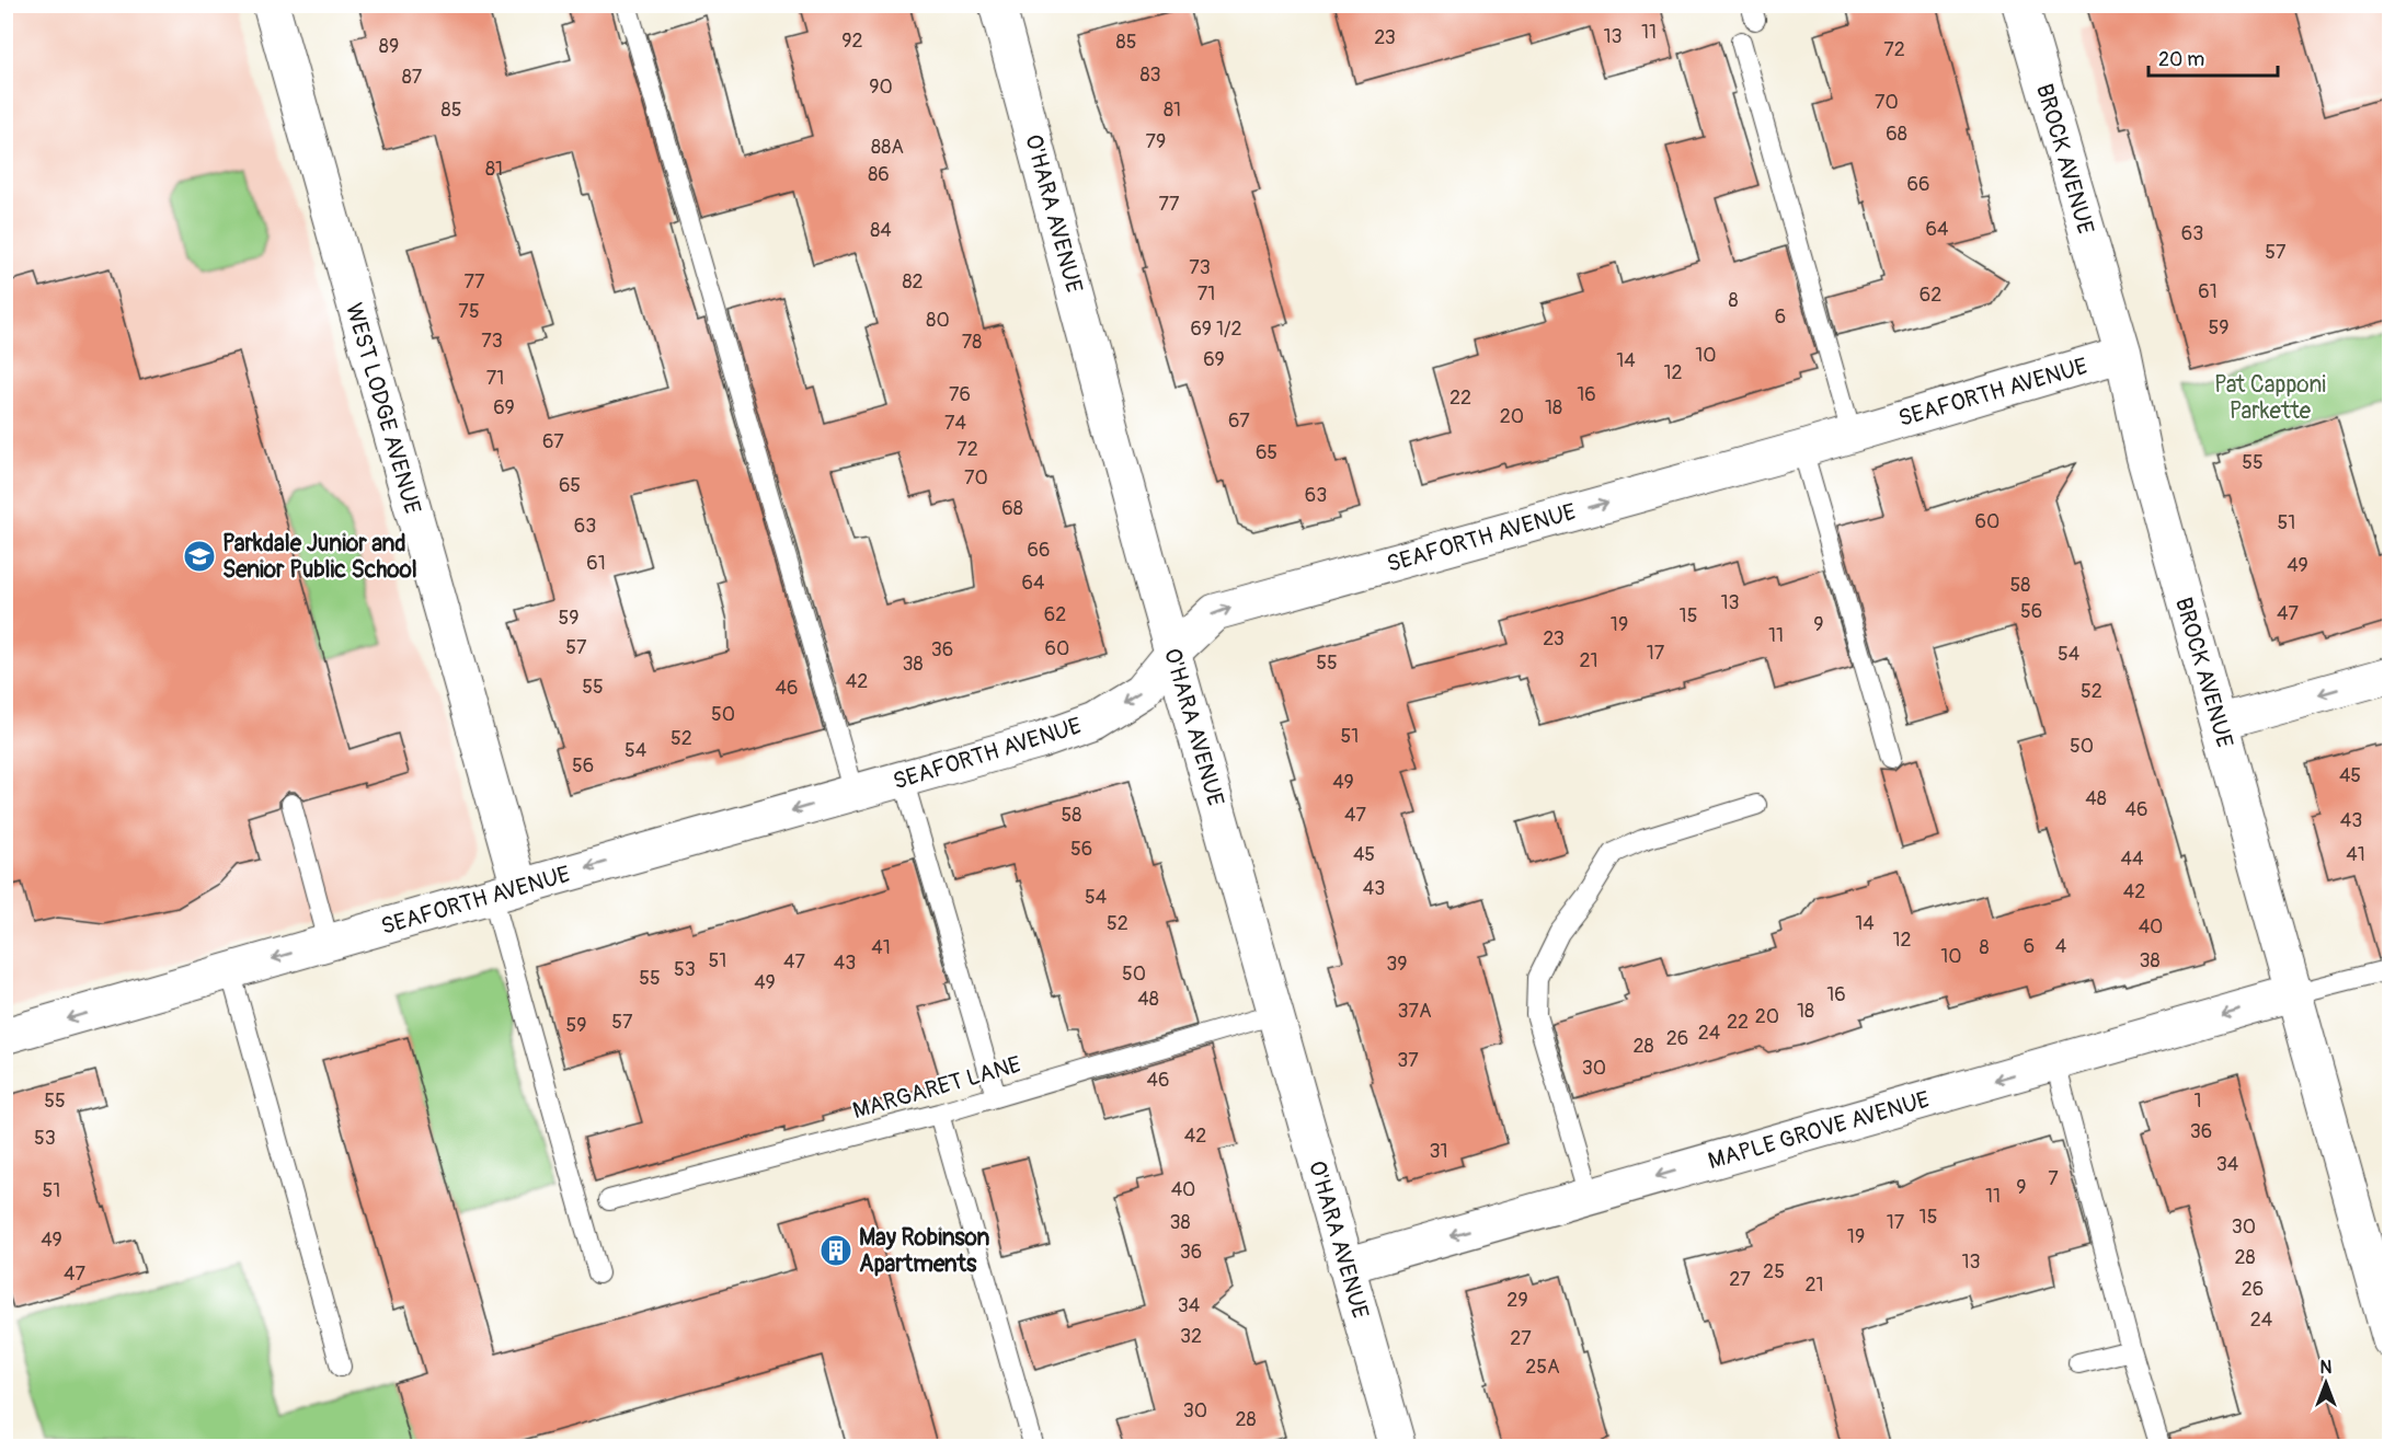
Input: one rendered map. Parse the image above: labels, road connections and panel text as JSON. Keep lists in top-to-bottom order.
{
  "streets": {
    "street": [
      "BROCK AVENUE",
      "O'HARA AVENUE",
      "SEAFORTH AVENUE",
      "WEST LODGE AVENUE",
      "MAPLE GROVE AVENUE"
    ],
    "lane": ["MARGARET LANE"]
  },
  "crossings": [
    ["BROCK AVENUE", "SEAFORTH AVENUE"],
    ["BROCK AVENUE", "MAPLE GROVE AVENUE"],
    ["O'HARA AVENUE", "SEAFORTH AVENUE"],
    ["O'HARA AVENUE", "MARGARET LANE"],
    ["O'HARA AVENUE", "MAPLE GROVE AVENUE"],
    ["SEAFORTH AVENUE", "WEST LODGE AVENUE"]
  ],
  "one_way": ["MAPLE GROVE AVENUE"],
  "parks": ["Pat Capponi Parkette"],
  "places": {
    "school or university": ["Parkdale Junior and Senior Public School"],
    "building": ["May Robinson Apartments"]
  },
  "house_numbers": [
    "11",
    "13",
    "23",
    "92",
    "85",
    "89",
    "72",
    "83",
    "87",
    "90",
    "70",
    "85",
    "81",
    "68",
    "79",
    "88A",
    "81",
    "86",
    "66",
    "77",
    "64",
    "84",
    "63",
    "57",
    "73",
    "77",
    "82",
    "61",
    "71",
    "62",
    "8",
    "75",
    "6",
    "80",
    "59",
    "69 1/2",
    "73",
    "78",
    "10",
    "69",
    "14",
    "12",
    "71",
    "76",
    "16",
    "22",
    "69",
    "18",
    "20",
    "67",
    "74",
    "67",
    "72",
    "65",
    "55",
    "70",
    "65",
    "63",
    "68",
    "60",
    "51",
    "63",
    "66",
    "61",
    "49",
    "64",
    "58",
    "13",
    "56",
    "47",
    "62",
    "15",
    "59",
    "19",
    "9",
    "11",
    "23",
    "57",
    "60",
    "36",
    "17",
    "54",
    "21",
    "55",
    "38",
    "42",
    "55",
    "46",
    "52",
    "50",
    "51",
    "52",
    "50",
    "54",
    "56",
    "45",
    "49",
    "48",
    "46",
    "58",
    "47",
    "43",
    "56",
    "45",
    "41",
    "44",
    "43",
    "42",
    "54",
    "52",
    "14",
    "40",
    "12",
    "6",
    "4",
    "41",
    "8",
    "10",
    "51",
    "38",
    "47",
    "43",
    "39",
    "53",
    "50",
    "55",
    "49",
    "16",
    "48",
    "37A",
    "18",
    "20",
    "57",
    "22",
    "59",
    "24",
    "26",
    "28",
    "37",
    "30",
    "46",
    "55",
    "1",
    "36",
    "42",
    "53",
    "31",
    "34",
    "7",
    "9",
    "40",
    "51",
    "11",
    "15",
    "38",
    "17",
    "30",
    "19",
    "49",
    "36",
    "28",
    "13",
    "25",
    "47",
    "27",
    "21",
    "26",
    "29",
    "34",
    "24",
    "32",
    "27",
    "25A",
    "30",
    "28"
  ],
  "scale_bar": "20 m",
  "north": "top"
}
